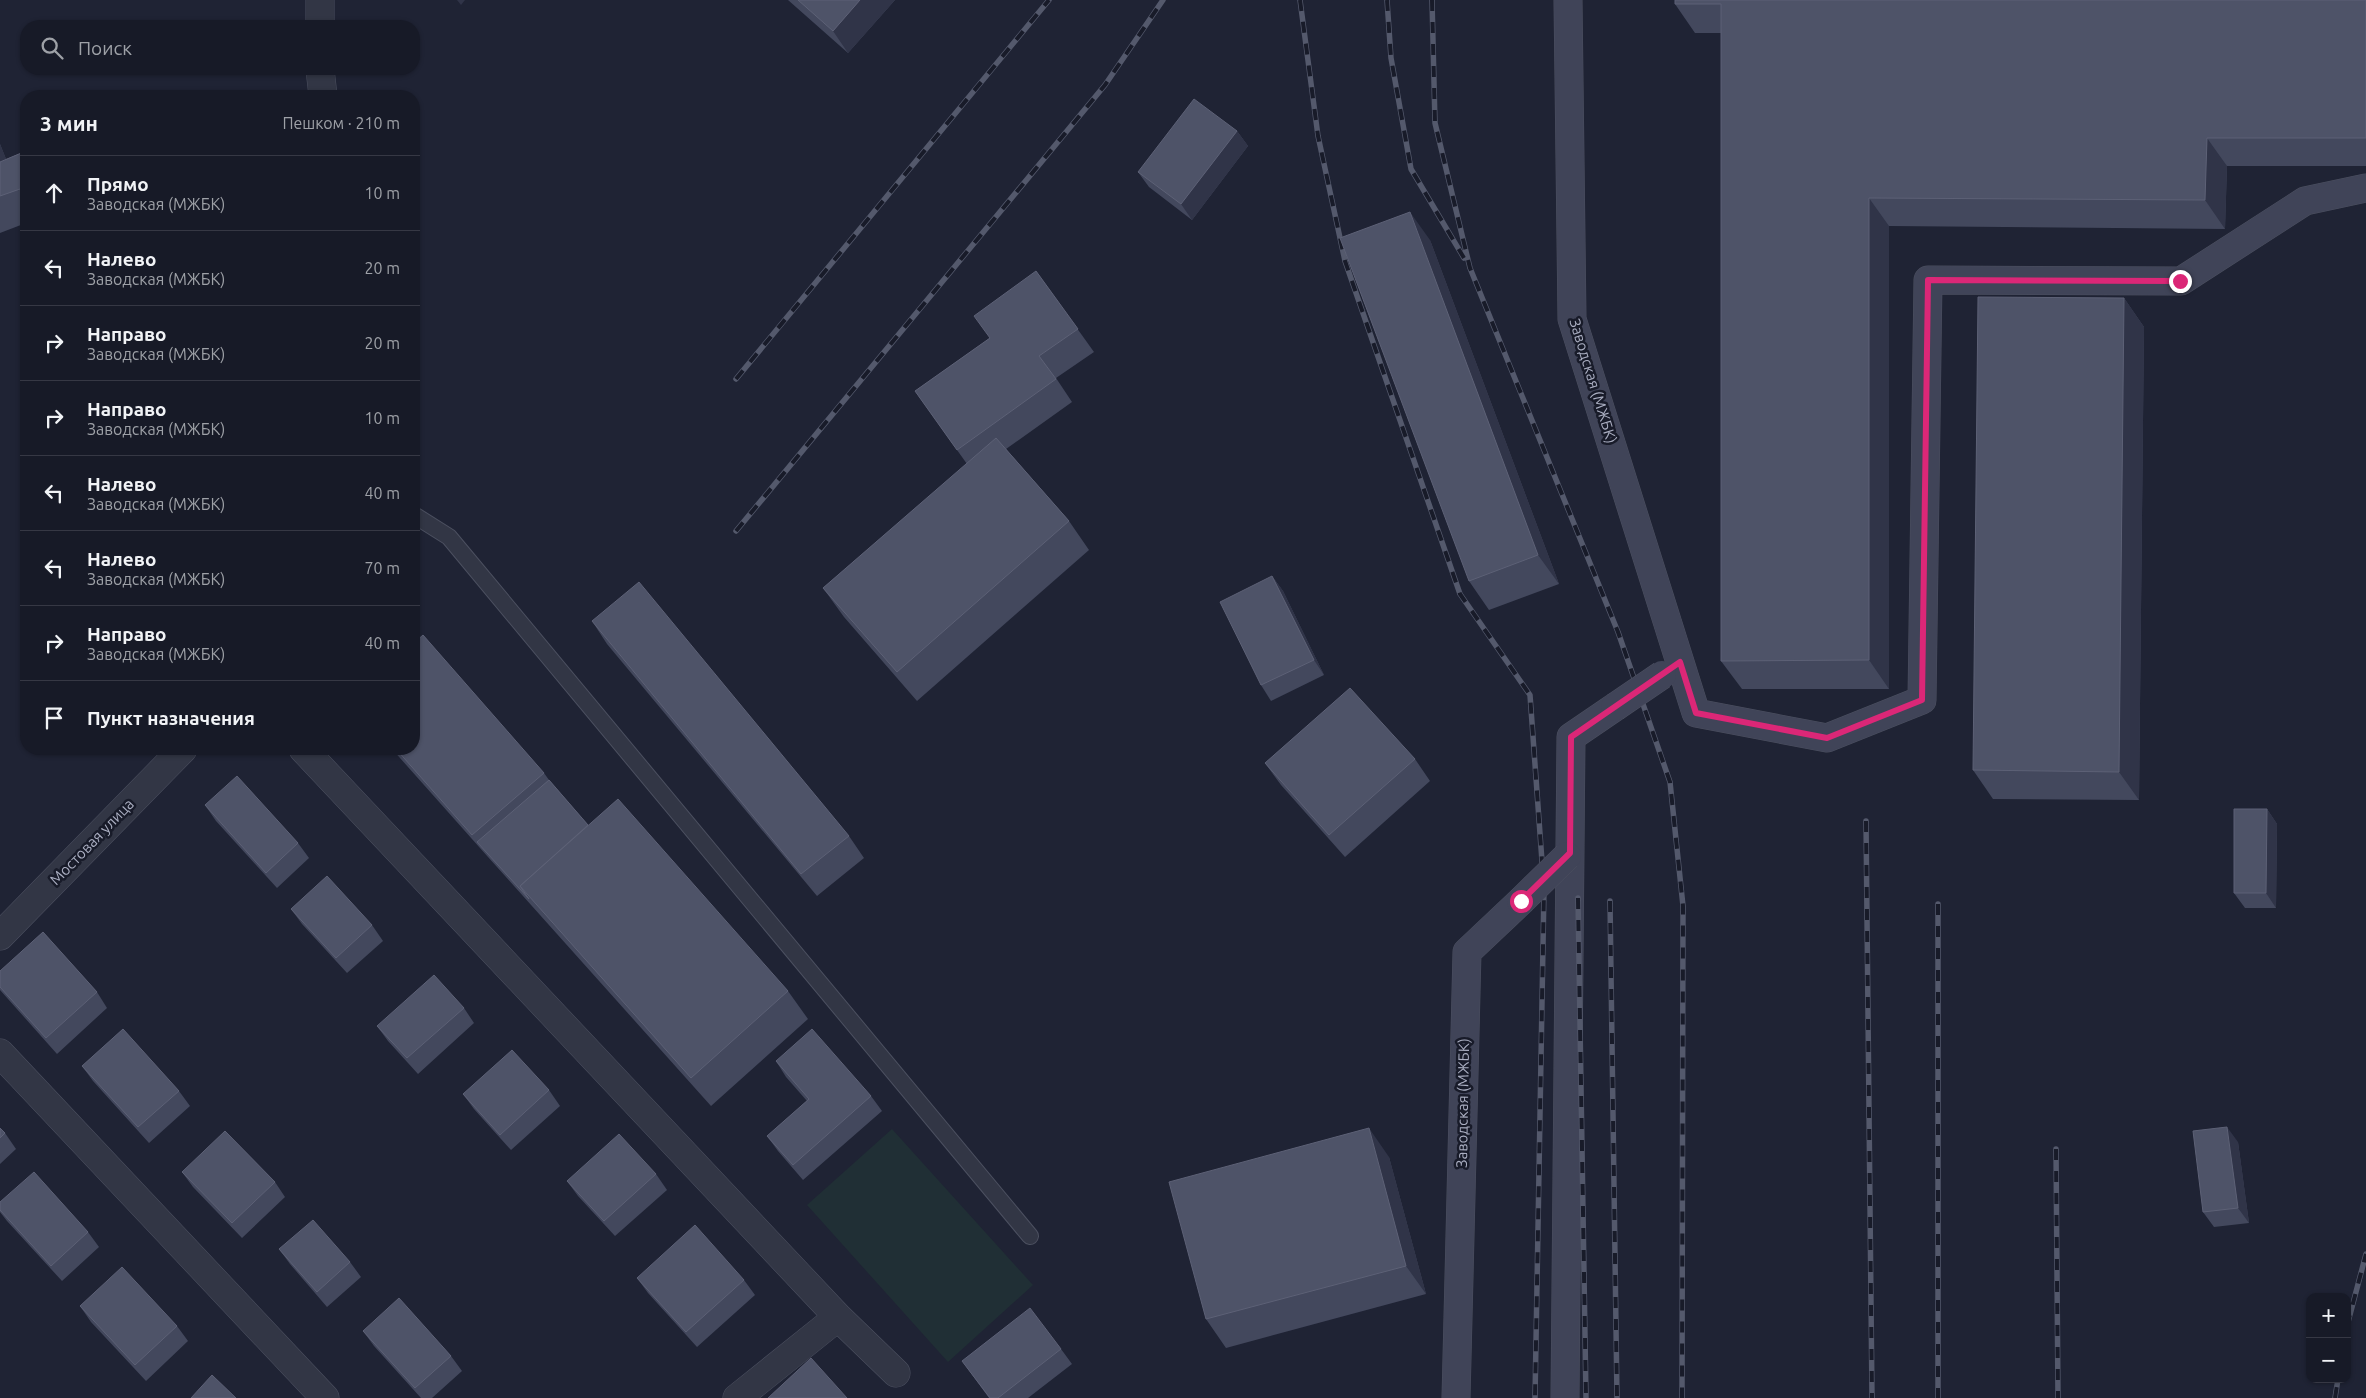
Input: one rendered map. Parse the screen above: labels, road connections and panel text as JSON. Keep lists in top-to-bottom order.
{
  "streets": {
    "street": ["Заводская (МЖБК)", "Мостовая улица"]
  },
  "page": {
    "search": "Поиск",
    "heading": ["3 мин", "Пешком · 210 m"],
    "list": [
      ["Прямо", "Заводская (МЖБК)", "10 m"],
      ["Налево", "Заводская (МЖБК)", "20 m"],
      ["Направо", "Заводская (МЖБК)", "20 m"],
      ["Направо", "Заводская (МЖБК)", "10 m"],
      ["Налево", "Заводская (МЖБК)", "40 m"],
      ["Налево", "Заводская (МЖБК)", "70 m"],
      ["Направо", "Заводская (МЖБК)", "40 m"],
      "Пункт назначения"
    ],
    "map_buttons": ["+", "−"]
  }
}
